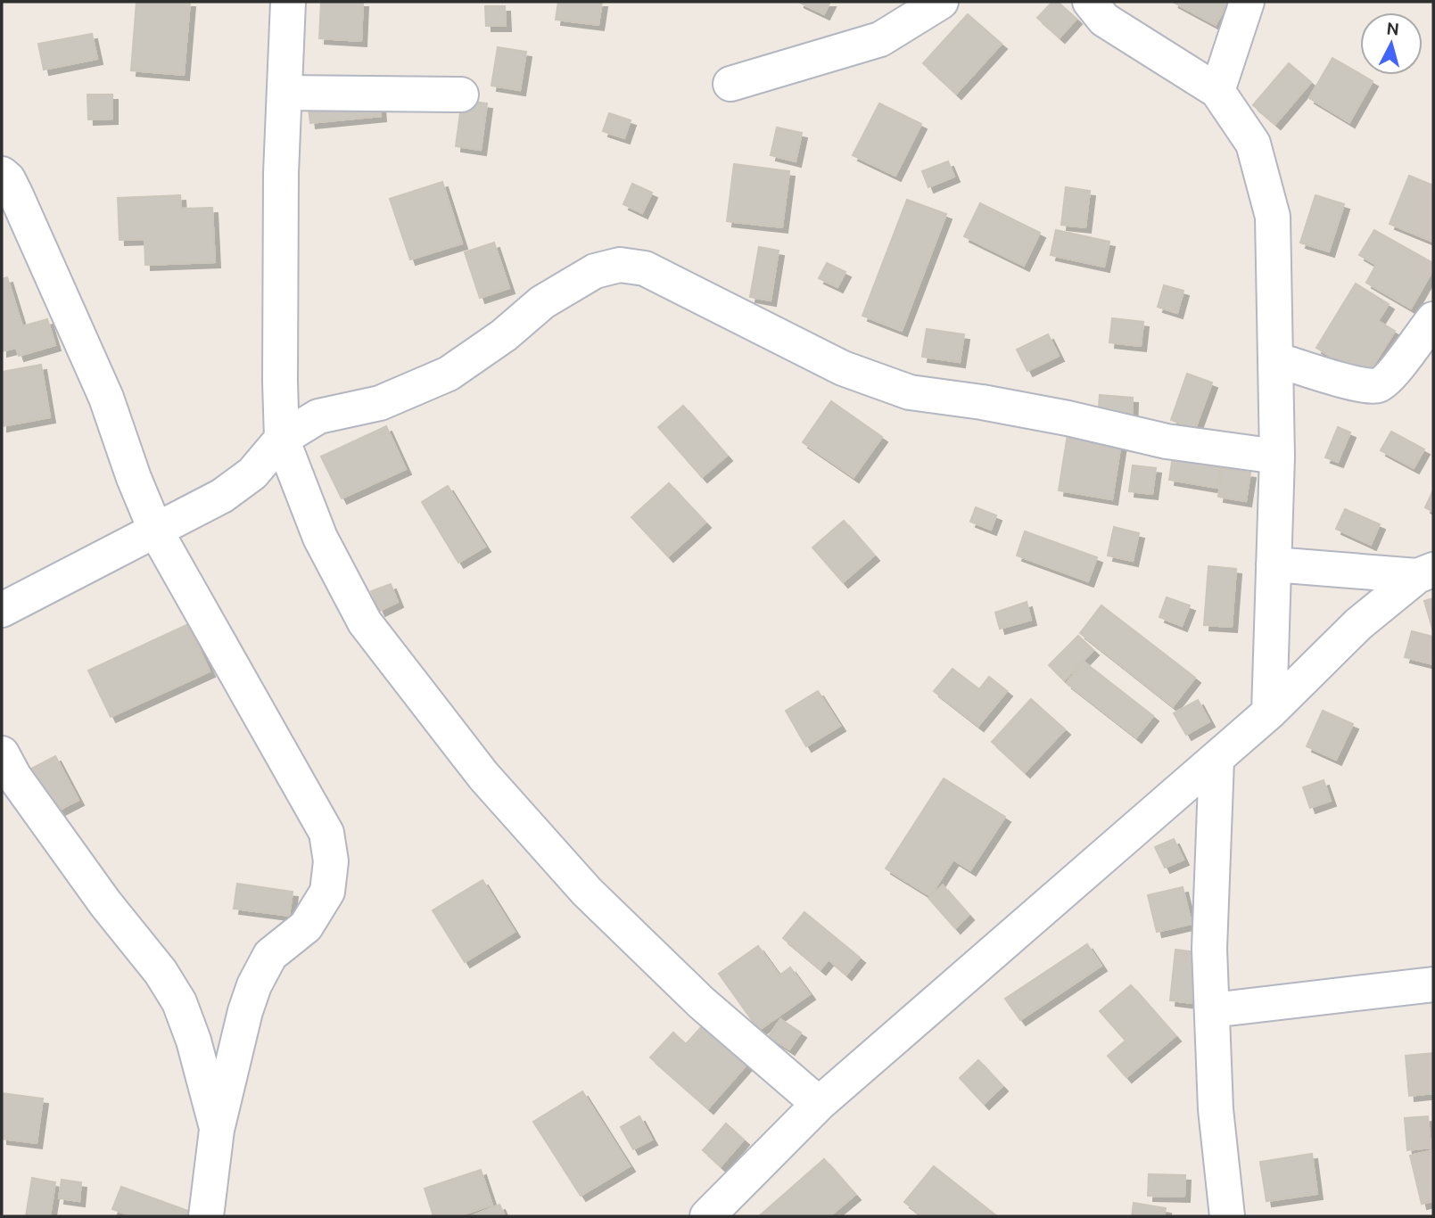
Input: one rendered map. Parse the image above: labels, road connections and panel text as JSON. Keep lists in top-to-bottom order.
{
  "north": "top"
}
